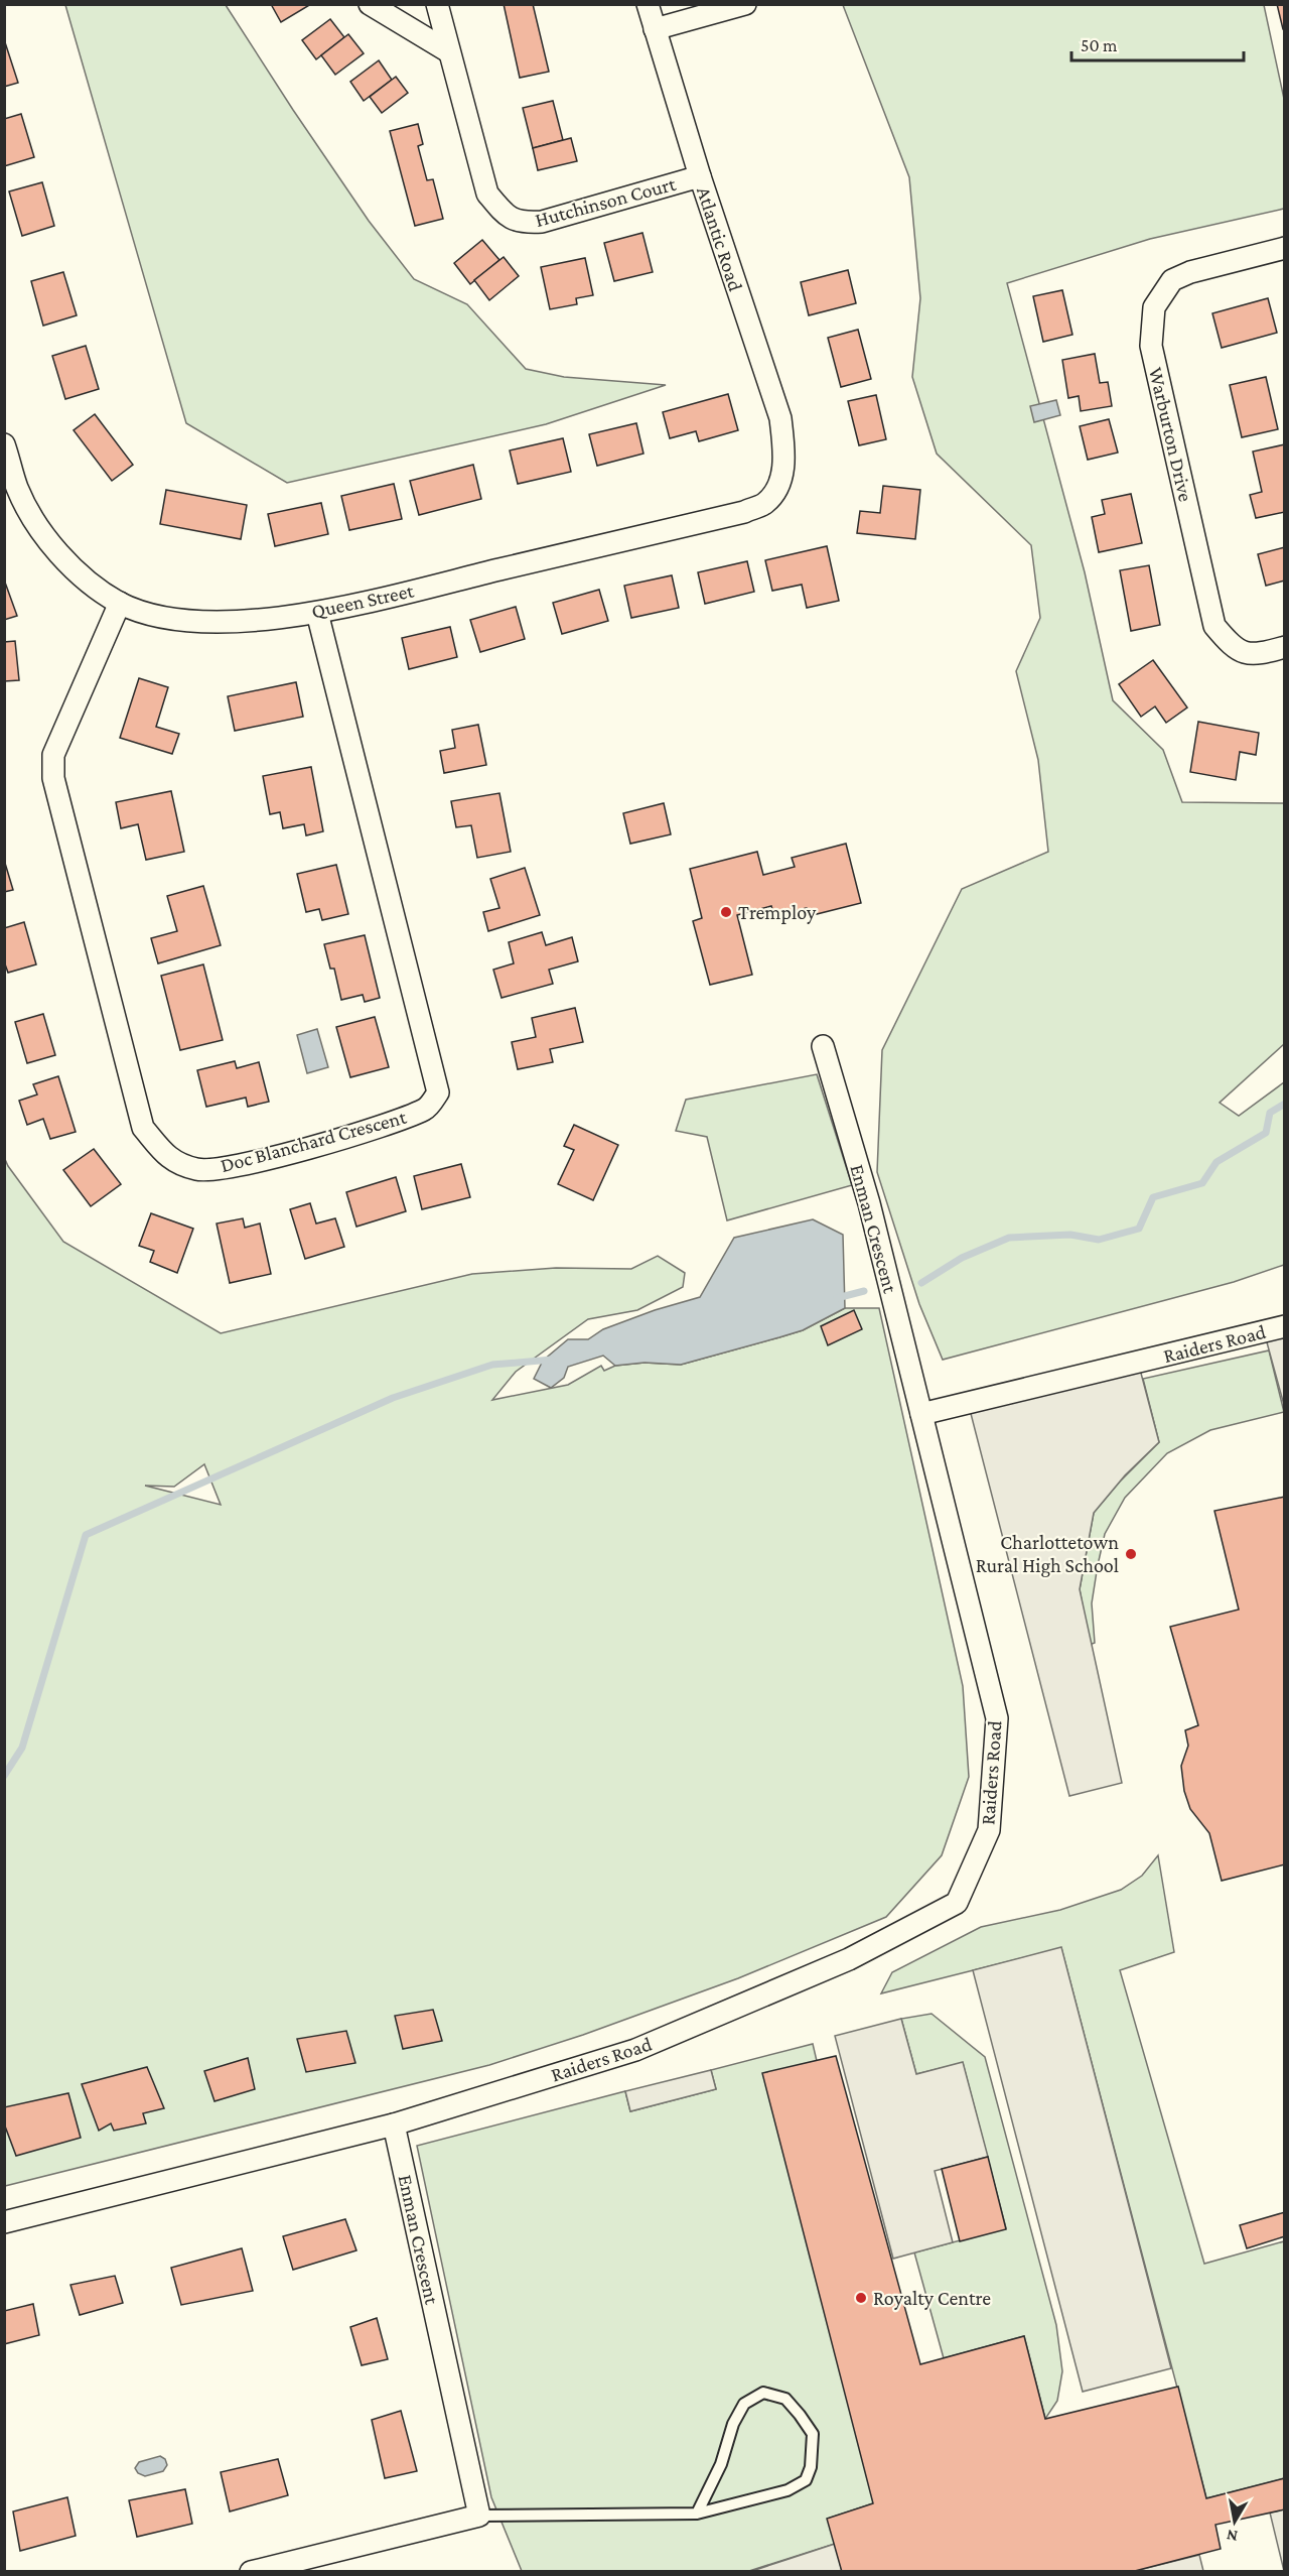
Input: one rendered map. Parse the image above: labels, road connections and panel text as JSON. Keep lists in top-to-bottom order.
{
  "streets": {
    "street": [
      "Hutchinson Court",
      "Atlantic Road",
      "Warburton Drive",
      "Queen Street",
      "Doc Blanchard Crescent",
      "Enman Crescent",
      "Raiders Road"
    ]
  },
  "crossings": [
    ["Hutchinson Court", "Atlantic Road"],
    ["Atlantic Road", "Queen Street"],
    ["Queen Street", "Doc Blanchard Crescent"],
    ["Enman Crescent", "Raiders Road"]
  ],
  "places": ["Tremploy", "Charlottetown Rural High School", "Royalty Centre"],
  "scale_bar": "50 m",
  "north": "bottom"
}
